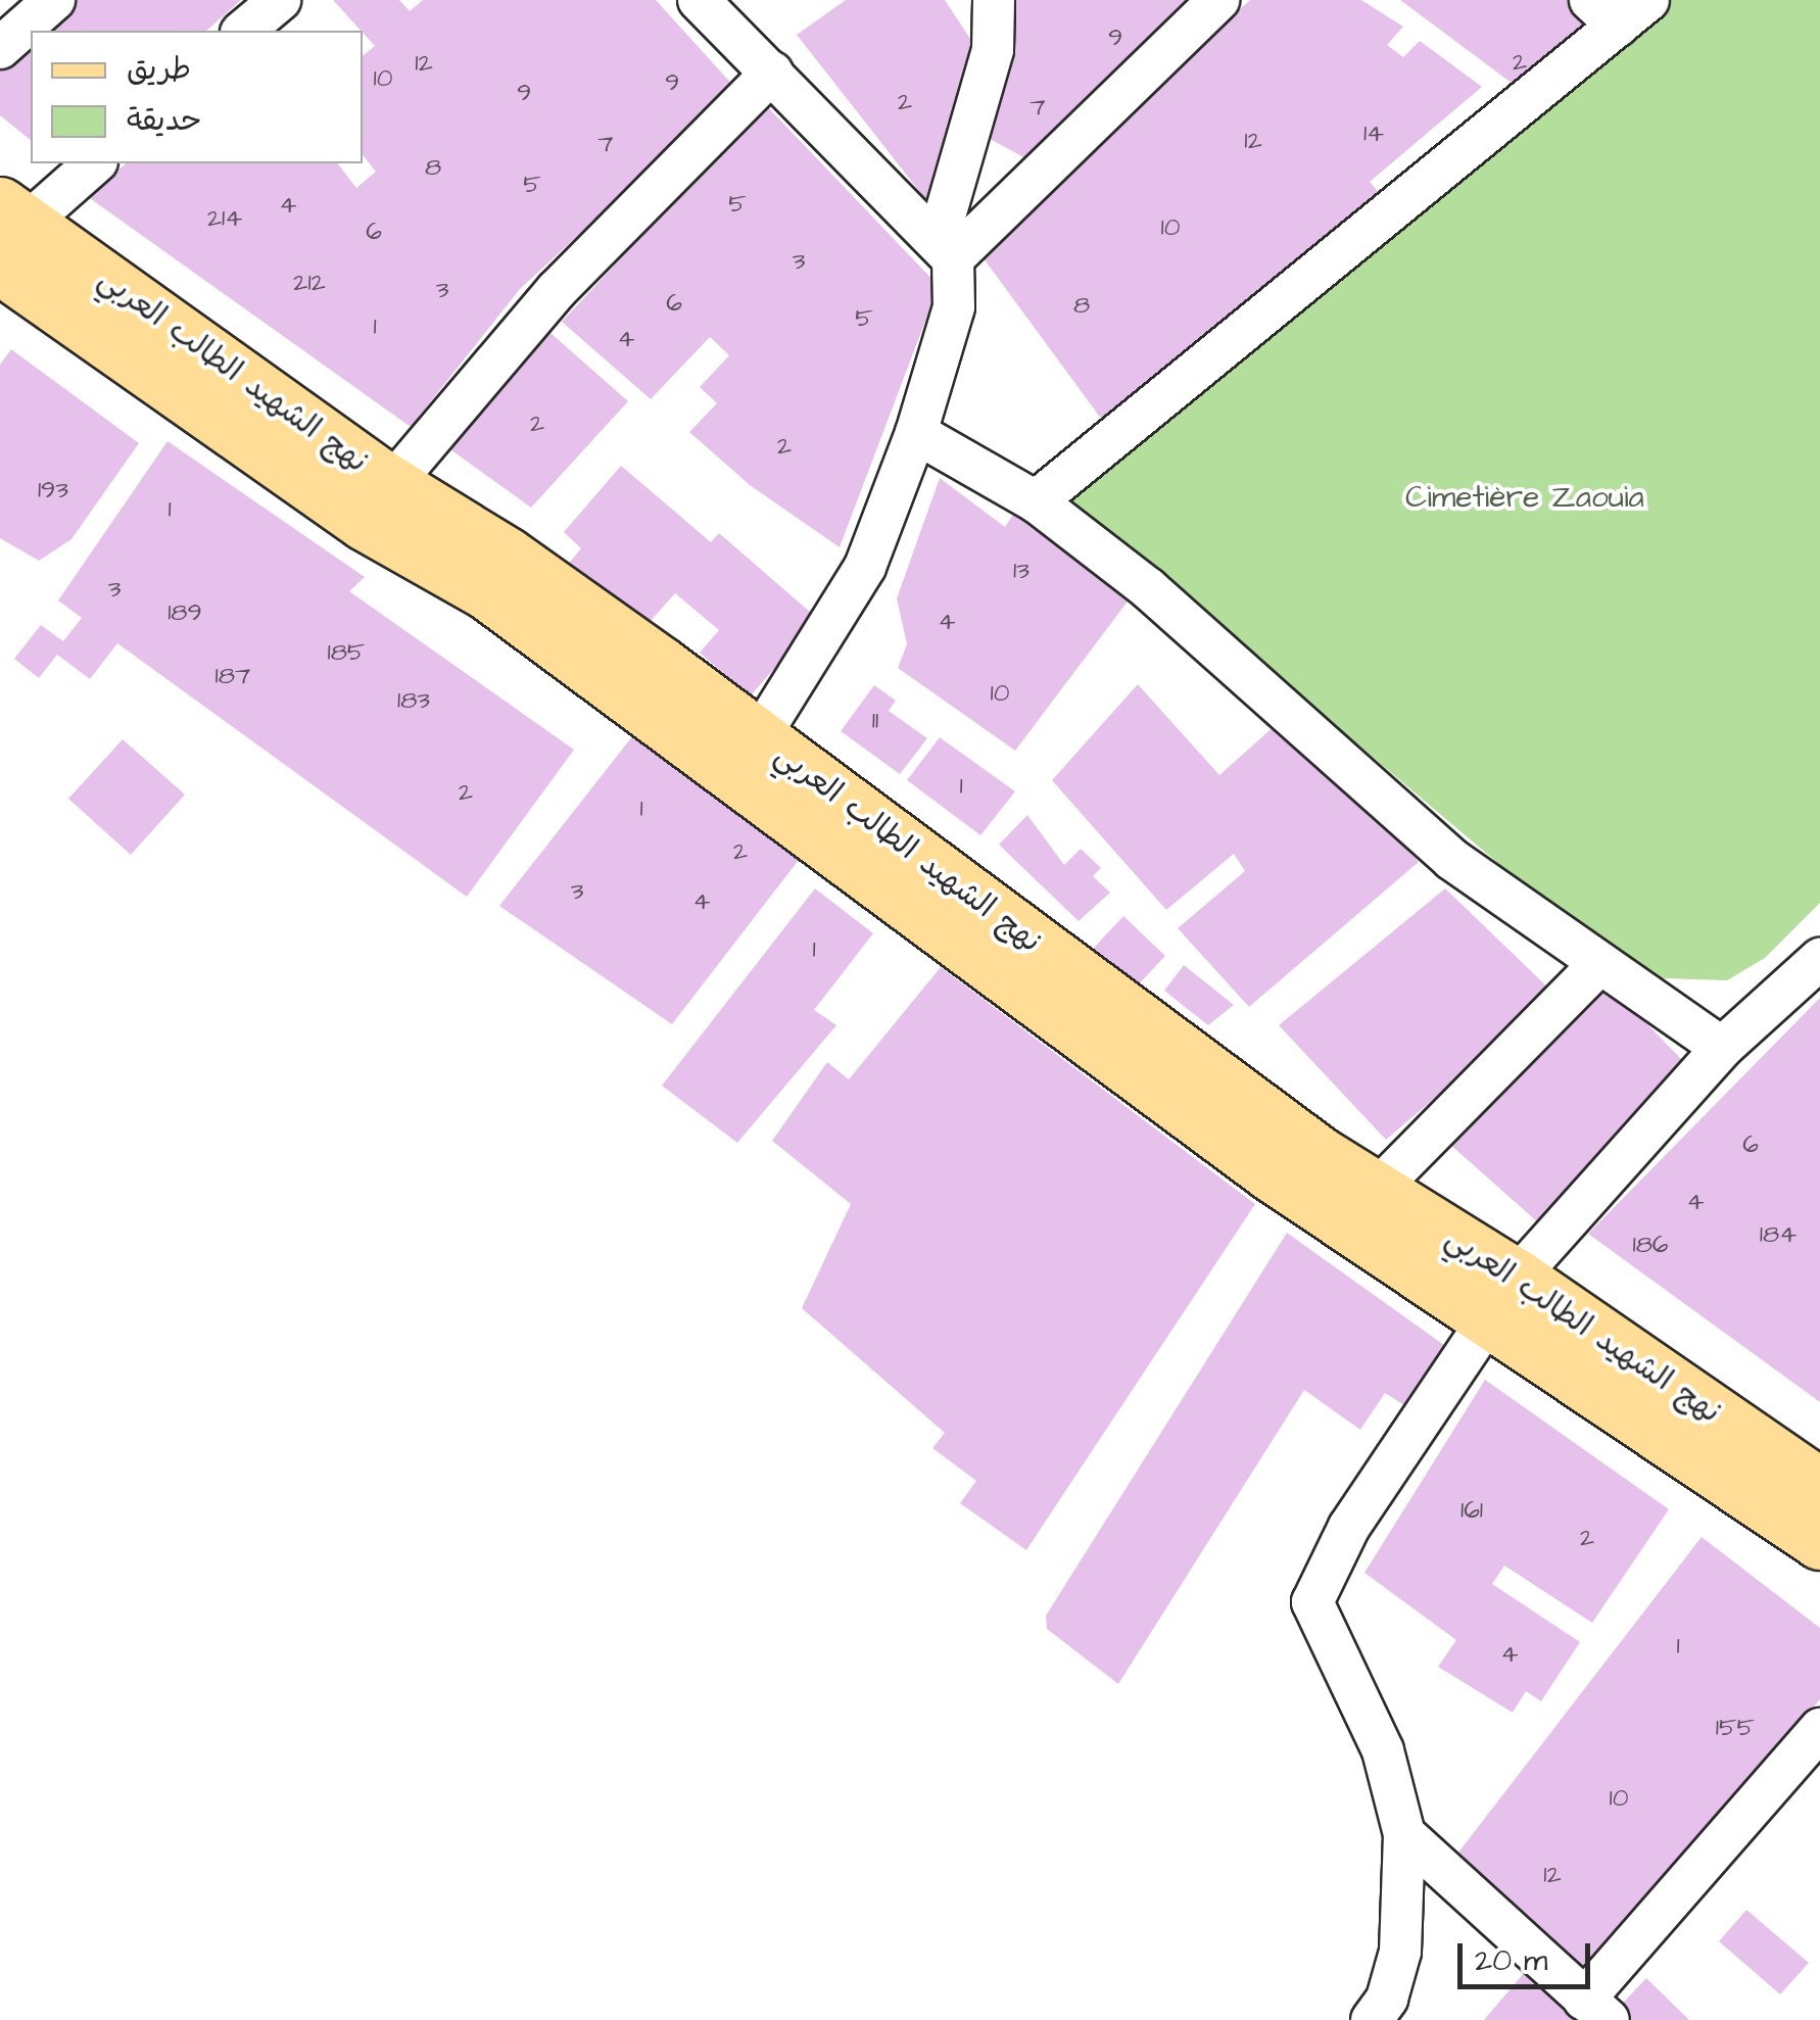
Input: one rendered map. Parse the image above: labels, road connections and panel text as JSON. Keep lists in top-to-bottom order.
{
  "streets": {
    "main road": ["نهج الشهيد الطالب العربي"]
  },
  "parks": ["Cimetière Zaouia"],
  "house_numbers": [
    "9",
    "2",
    "12",
    "10",
    "9",
    "9",
    "2",
    "7",
    "14",
    "12",
    "7",
    "8",
    "5",
    "5",
    "4",
    "214",
    "10",
    "6",
    "3",
    "212",
    "3",
    "6",
    "8",
    "5",
    "1",
    "4",
    "2",
    "2",
    "193",
    "1",
    "13",
    "3",
    "189",
    "4",
    "185",
    "187",
    "10",
    "183",
    "11",
    "1",
    "2",
    "1",
    "2",
    "3",
    "4",
    "1",
    "6",
    "4",
    "184",
    "186",
    "161",
    "2",
    "1",
    "4",
    "155",
    "10",
    "12"
  ],
  "legend": ["طريق", "حديقة"],
  "scale_bar": "20 m"
}
